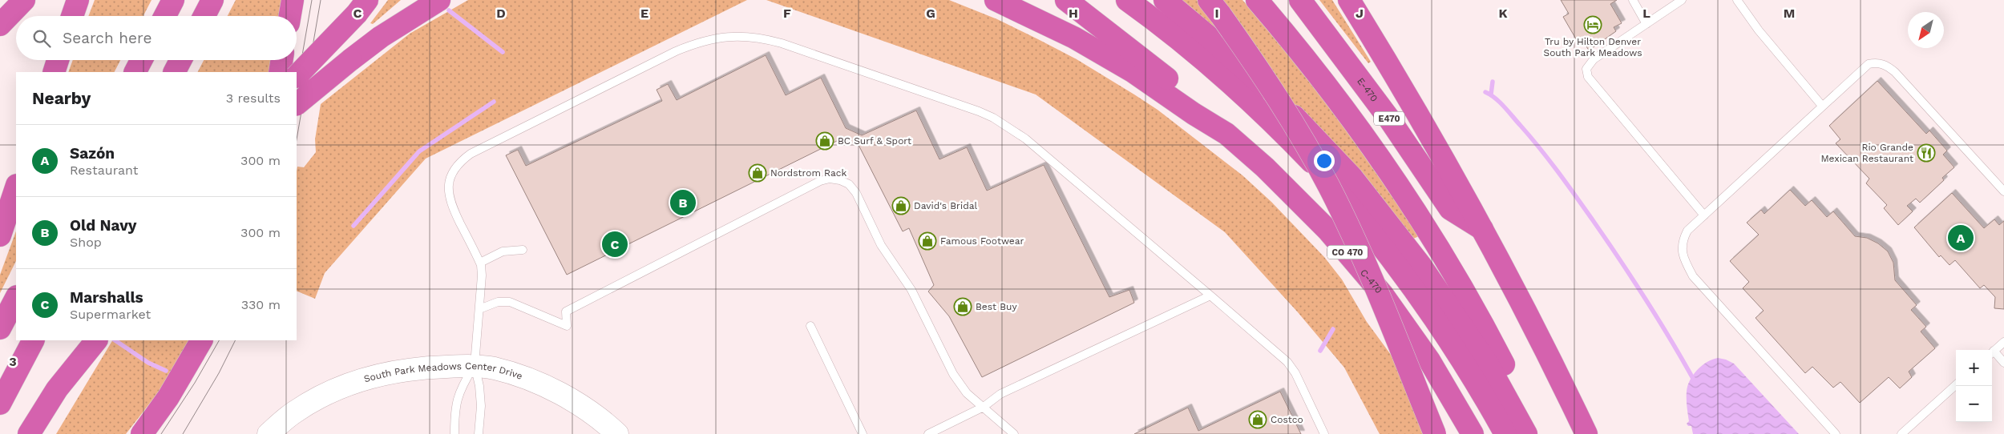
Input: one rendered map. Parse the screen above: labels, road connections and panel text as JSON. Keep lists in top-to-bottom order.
{
  "streets": {
    "highway": [
      "E-470",
      "E470",
      "CO 470",
      "C-470"
    ],
    "main road": ["South Park Meadows Center Drive"]
  },
  "places": {
    "hotel": ["Tru by Hilton Denver South Park Meadows"],
    "shop": [
      "BC Surf & Sport",
      "Nordstrom Rack",
      "David's Bridal",
      "Famous Footwear",
      "Best Buy",
      "Costco"
    ],
    "restaurant": ["Rio Grande Mexican Restaurant"]
  },
  "north": "bottom left",
  "page": {
    "search": "Search here",
    "heading": ["Nearby", "3 results"],
    "list": [
      {
        "mark": "A",
        "name": "Sazón",
        "note": "Restaurant",
        "value": "300 m"
      },
      {
        "mark": "B",
        "name": "Old Navy",
        "note": "Shop",
        "value": "300 m"
      },
      {
        "mark": "C",
        "name": "Marshalls",
        "note": "Supermarket",
        "value": "330 m"
      }
    ],
    "pins": ["B", "A", "C"],
    "map_buttons": ["+", "−"]
  },
  "grid": {
    "columns": [
      "C",
      "D",
      "E",
      "F",
      "G",
      "H",
      "I",
      "J",
      "K",
      "L",
      "M"
    ],
    "rows": ["3"]
  }
}
